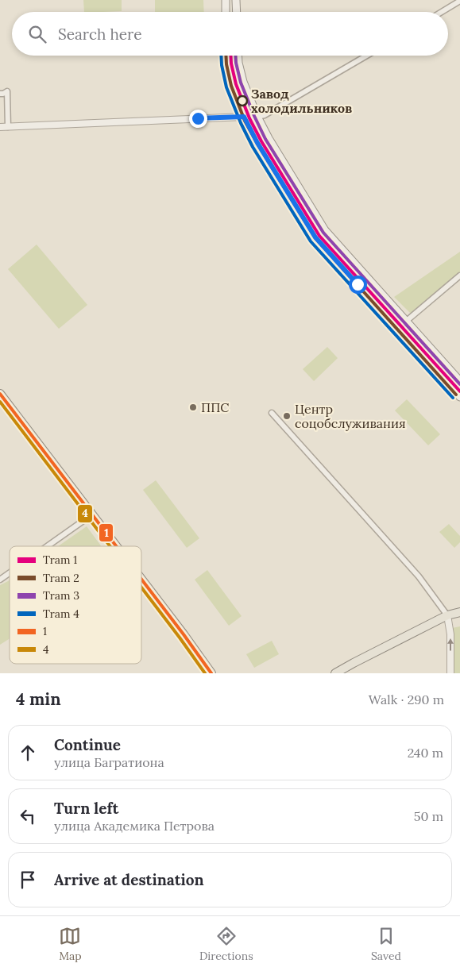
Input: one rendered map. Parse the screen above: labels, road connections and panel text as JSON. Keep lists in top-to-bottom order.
{
  "places": ["Завод холодильников", "ППС", "Центр соцобслуживания"],
  "lines": [
    "tram line 1",
    "tram line 2",
    "tram line 3",
    "tram line 4",
    "transit line 1",
    "transit line 4"
  ],
  "legend": [
    "Tram 1",
    "Tram 2",
    "Tram 3",
    "Tram 4",
    "1",
    "4"
  ],
  "page": {
    "search": "Search here",
    "heading": ["4 min", "Walk · 290 m"],
    "list": [
      ["Continue", "улица Багратиона", "240 m"],
      ["Turn left", "улица Академика Петрова", "50 m"],
      "Arrive at destination"
    ],
    "nav": ["Map", "Directions", "Saved"]
  }
}
